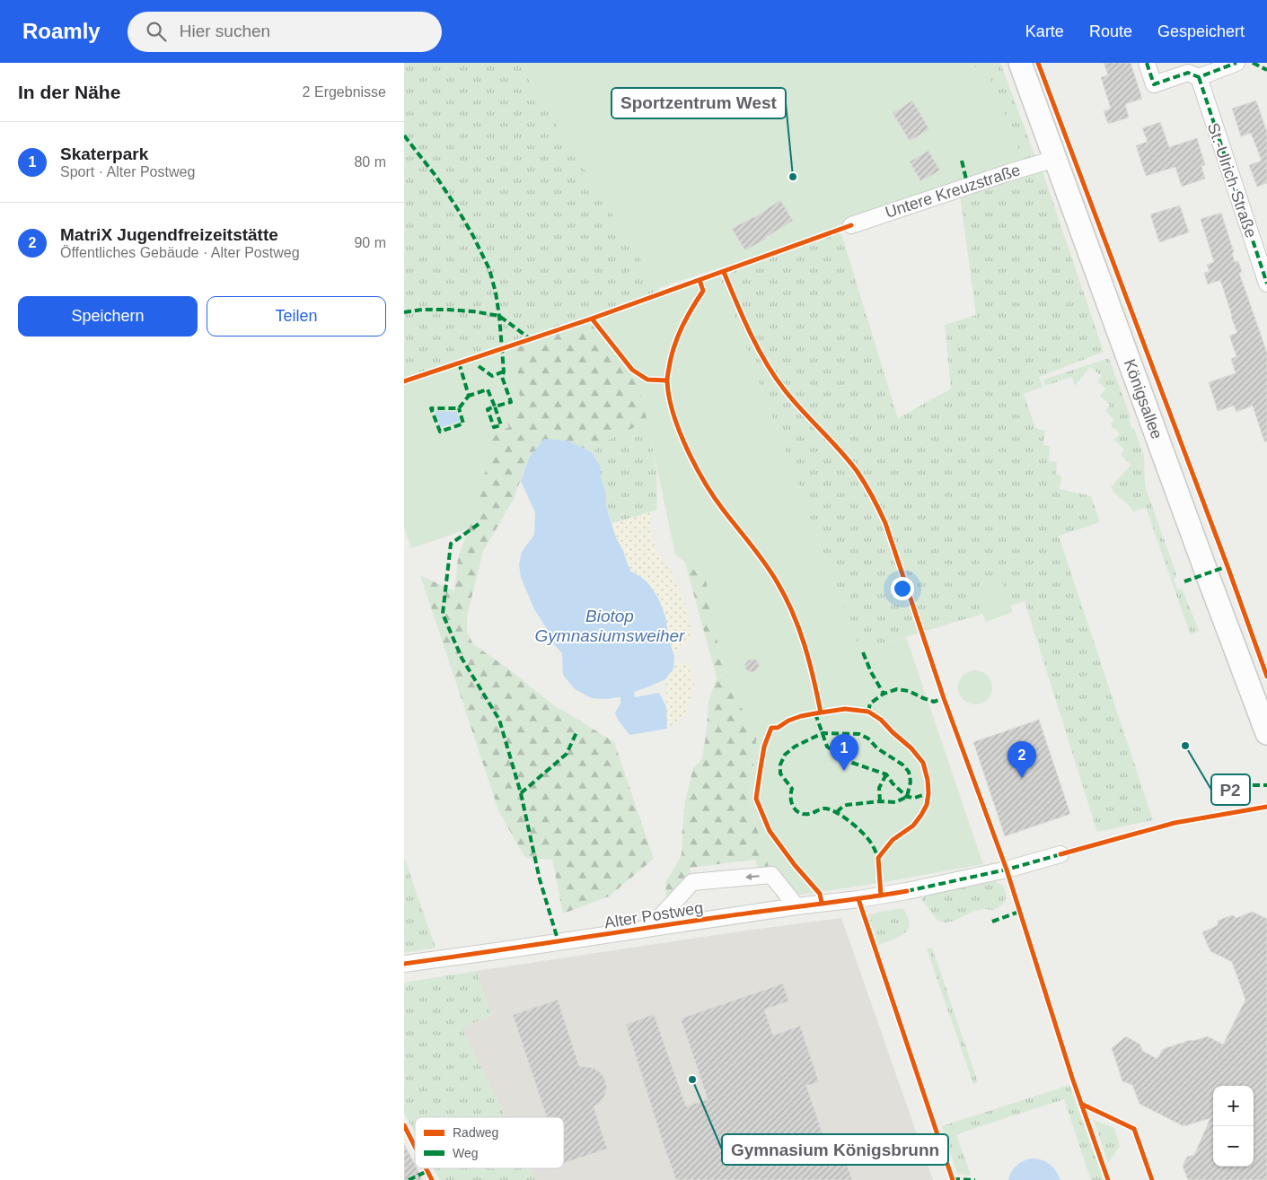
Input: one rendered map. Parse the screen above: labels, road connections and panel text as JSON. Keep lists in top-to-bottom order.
{
  "streets": {
    "street": [
      "St.-Ulrich-Straße",
      "Untere Kreuzstraße",
      "Königsallee",
      "Alter Postweg"
    ]
  },
  "crossings": [
    ["Untere Kreuzstraße", "Königsallee"]
  ],
  "water": ["Biotop Gymnasiumsweiher"],
  "places": ["Sportzentrum West", "P2", "Gymnasium Königsbrunn"],
  "legend": ["Radweg", "Weg"],
  "page": {
    "header": "Roamly",
    "search": "Hier suchen",
    "nav": ["Karte", "Route", "Gespeichert"],
    "heading": ["In der Nähe", "2 Ergebnisse"],
    "list": [
      {
        "mark": "1",
        "name": "Skaterpark",
        "note": "Sport · Alter Postweg",
        "value": "80 m"
      },
      {
        "mark": "2",
        "name": "MatriX Jugendfreizeitstätte",
        "note": "Öffentliches Gebäude · Alter Postweg",
        "value": "90 m"
      }
    ],
    "buttons": ["Speichern", "Teilen"],
    "pins": ["1", "2"],
    "map_buttons": ["+", "−"]
  }
}
